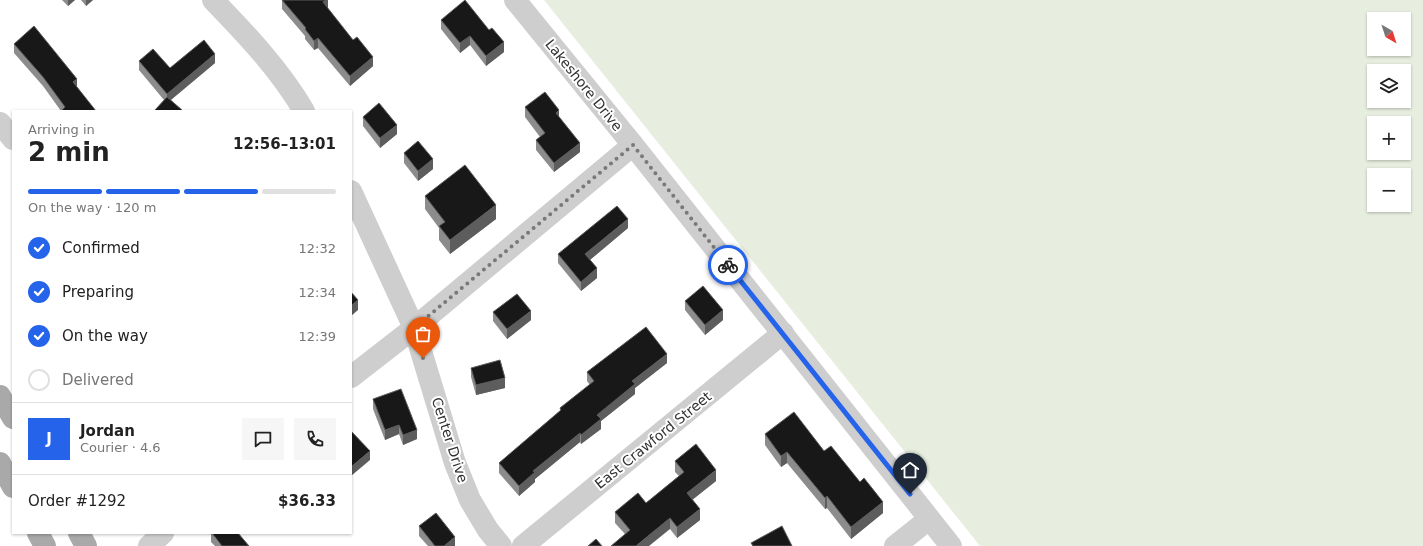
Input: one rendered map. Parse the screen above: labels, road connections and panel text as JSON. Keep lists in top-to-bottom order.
{
  "streets": {
    "street": ["Lakeshore Drive", "Center Drive", "East Crawford Street"]
  },
  "crossings": [
    ["Lakeshore Drive", "East Crawford Street"]
  ],
  "north": "bottom right",
  "page": {
    "map_buttons": ["+", "−"],
    "heading": ["2 min", "Arriving in", "12:56–13:01"],
    "panel": [
      "Jordan",
      "Courier · 4.6",
      "Order #1292",
      "$36.33"
    ],
    "bar": "On the way · 120 m",
    "list": [
      ["Confirmed", "12:32"],
      ["Preparing", "12:34"],
      ["On the way", "12:39"],
      "Delivered"
    ],
    "round": "J"
  }
}
